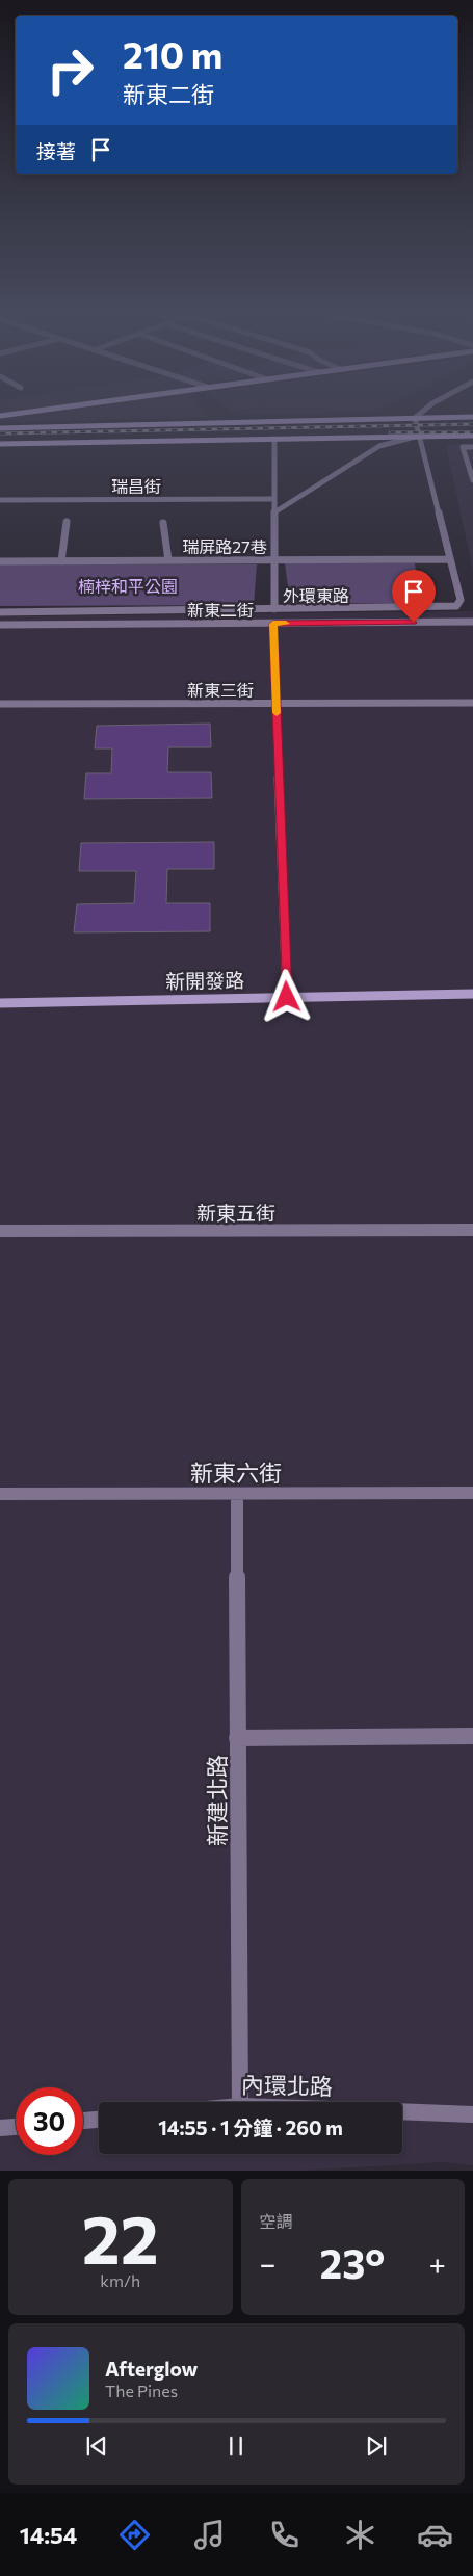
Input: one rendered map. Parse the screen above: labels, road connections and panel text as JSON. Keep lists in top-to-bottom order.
{
  "streets": {
    "street": [
      "瑞昌街",
      "瑞屏路27巷",
      "外環東路",
      "新東二街",
      "新東三街",
      "新開發路",
      "新東五街",
      "新東六街",
      "新建北路"
    ]
  },
  "crossings": [
    ["瑞屏路27巷", "外環東路"],
    ["新東六街", "新建北路"]
  ],
  "parks": ["楠梓和平公園"],
  "page": {
    "turn": ["210 m", "新東二街"],
    "then": "接著",
    "limit": "30",
    "trip": "14:55 · 1 分鐘 · 260 m",
    "tile": [
      ["22", "km/h"],
      "空調"
    ],
    "heat": ["−", "23°", "+"],
    "song": ["Afterglow", "The Pines"],
    "tabs": "14:54"
  }
}
